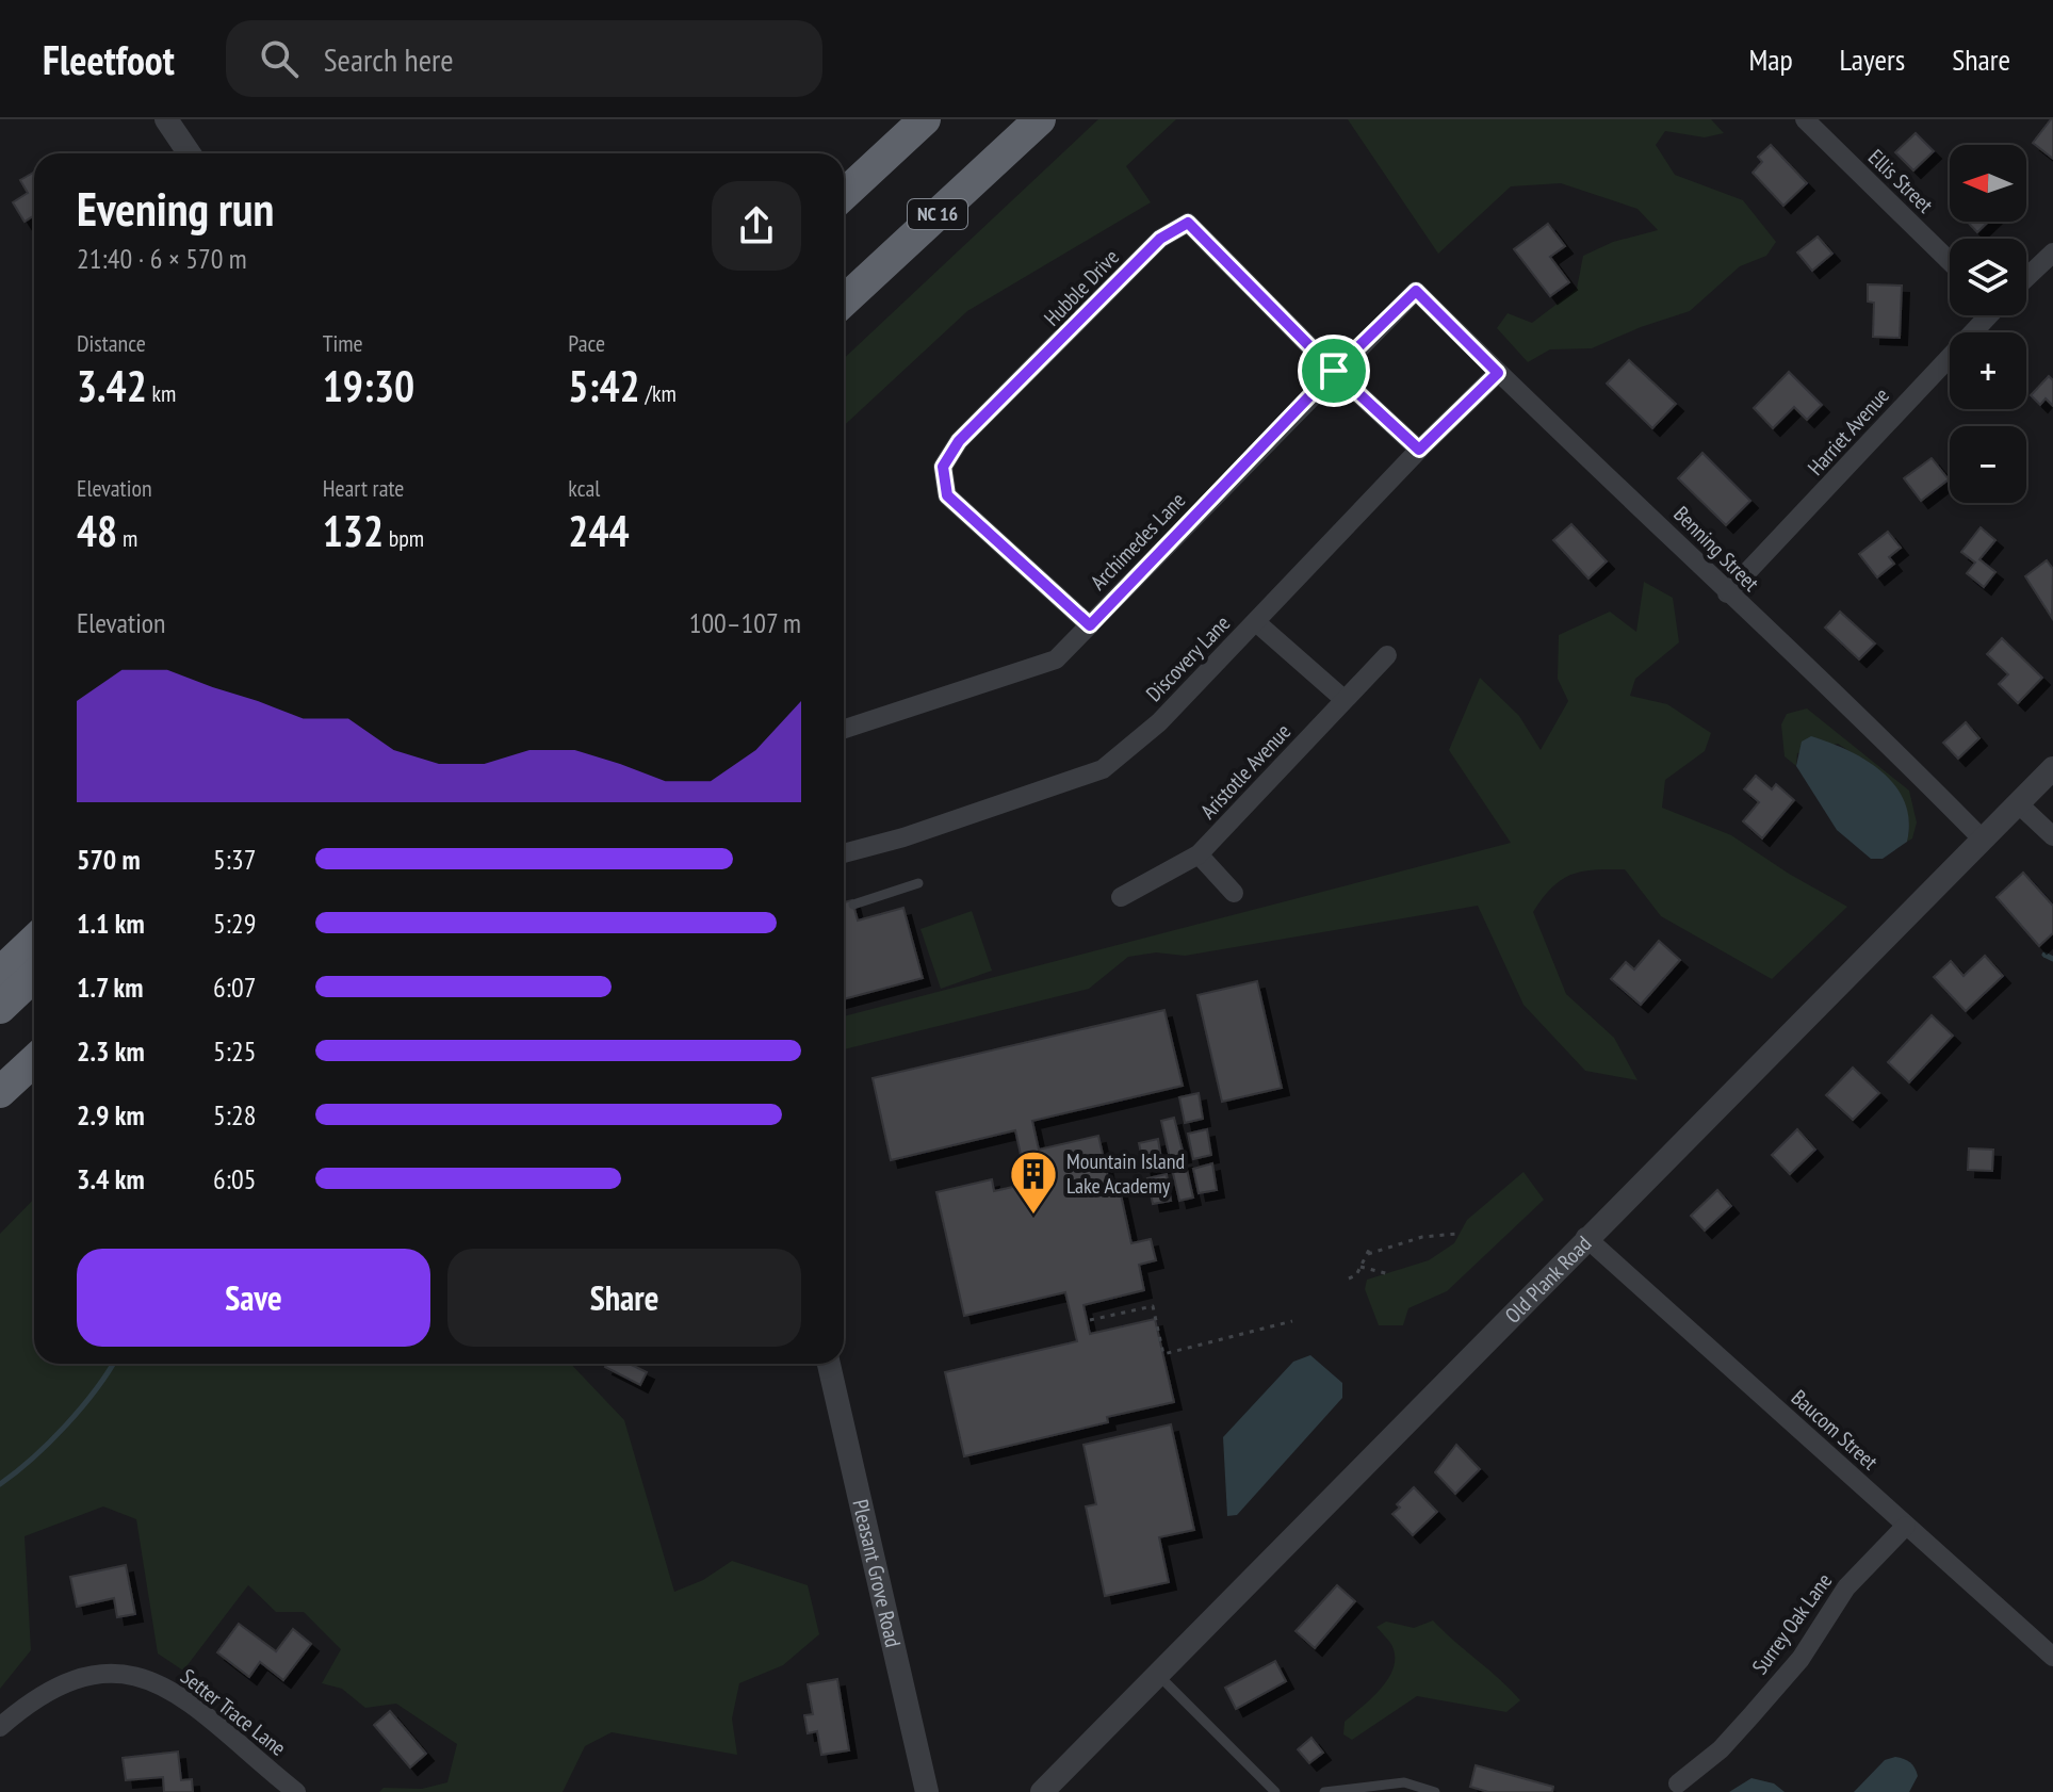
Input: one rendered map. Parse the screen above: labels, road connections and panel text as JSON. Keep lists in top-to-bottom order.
{
  "streets": {
    "highway": ["NC 16"],
    "street": [
      "Ellis Street",
      "Hubble Drive",
      "Harriet Avenue",
      "Archimedes Lane",
      "Benning Street",
      "Discovery Lane",
      "Aristotle Avenue",
      "Old Plank Road",
      "Baucom Street",
      "Pleasant Grove Road",
      "Surrey Oak Lane",
      "Setter Trace Lane"
    ]
  },
  "crossings": [
    ["Hubble Drive", "Archimedes Lane"],
    ["Hubble Drive", "Discovery Lane"],
    ["Harriet Avenue", "Benning Street"],
    ["Archimedes Lane", "Benning Street"],
    ["Benning Street", "Discovery Lane"],
    ["Benning Street", "Old Plank Road"],
    ["Old Plank Road", "Baucom Street"],
    ["Baucom Street", "Surrey Oak Lane"]
  ],
  "places": {
    "building": ["Mountain Island Lake Academy"]
  },
  "north": "left",
  "page": {
    "header": "Fleetfoot",
    "search": "Search here",
    "nav": ["Map", "Layers", "Share"],
    "map_buttons": ["+", "−"],
    "heading": ["Evening run", "21:40 · 6 × 570 m"],
    "stats": [
      ["Distance", "3.42 km"],
      ["Time", "19:30"],
      ["Pace", "5:42 /km"],
      ["Elevation", "48 m"],
      ["Heart rate", "132 bpm"],
      ["kcal", "244"]
    ],
    "chart": ["Elevation", "100–107 m"],
    "list": [
      {
        "name": "570 m",
        "note": "5:37"
      },
      {
        "name": "1.1 km",
        "note": "5:29"
      },
      {
        "name": "1.7 km",
        "note": "6:07"
      },
      {
        "name": "2.3 km",
        "note": "5:25"
      },
      {
        "name": "2.9 km",
        "note": "5:28"
      },
      {
        "name": "3.4 km",
        "note": "6:05"
      }
    ],
    "buttons": ["Save", "Share"]
  }
}
